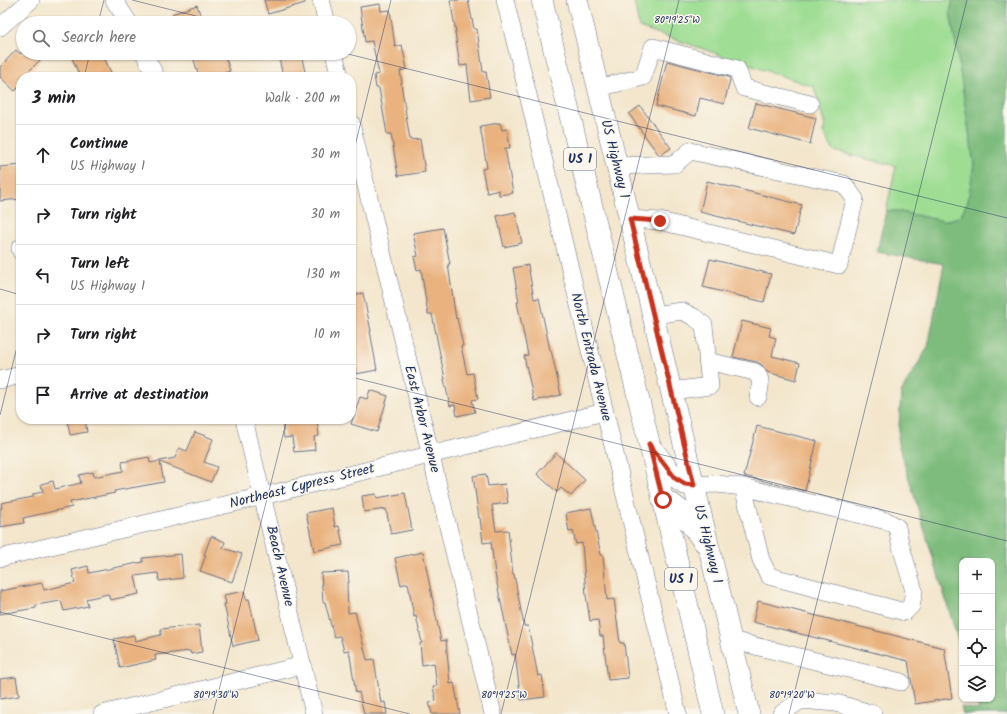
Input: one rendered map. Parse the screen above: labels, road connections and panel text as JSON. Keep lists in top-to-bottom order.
{
  "streets": {
    "main road": ["US 1", "US Highway 1"],
    "street": [
      "North Entrada Avenue",
      "East Arbor Avenue",
      "Northeast Cypress Street",
      "Beach Avenue"
    ]
  },
  "crossings": [
    ["North Entrada Avenue", "Northeast Cypress Street"],
    ["East Arbor Avenue", "Northeast Cypress Street"],
    ["Northeast Cypress Street", "Beach Avenue"]
  ],
  "page": {
    "search": "Search here",
    "heading": ["3 min", "Walk · 200 m"],
    "list": [
      ["Continue", "US Highway 1", "30 m"],
      ["Turn right", "30 m"],
      ["Turn left", "US Highway 1", "130 m"],
      ["Turn right", "10 m"],
      "Arrive at destination"
    ],
    "map_buttons": ["+", "−"]
  },
  "coordinates": ["80°19'25\"W", "80°19'30\"W", "80°19'20\"W"]
}
